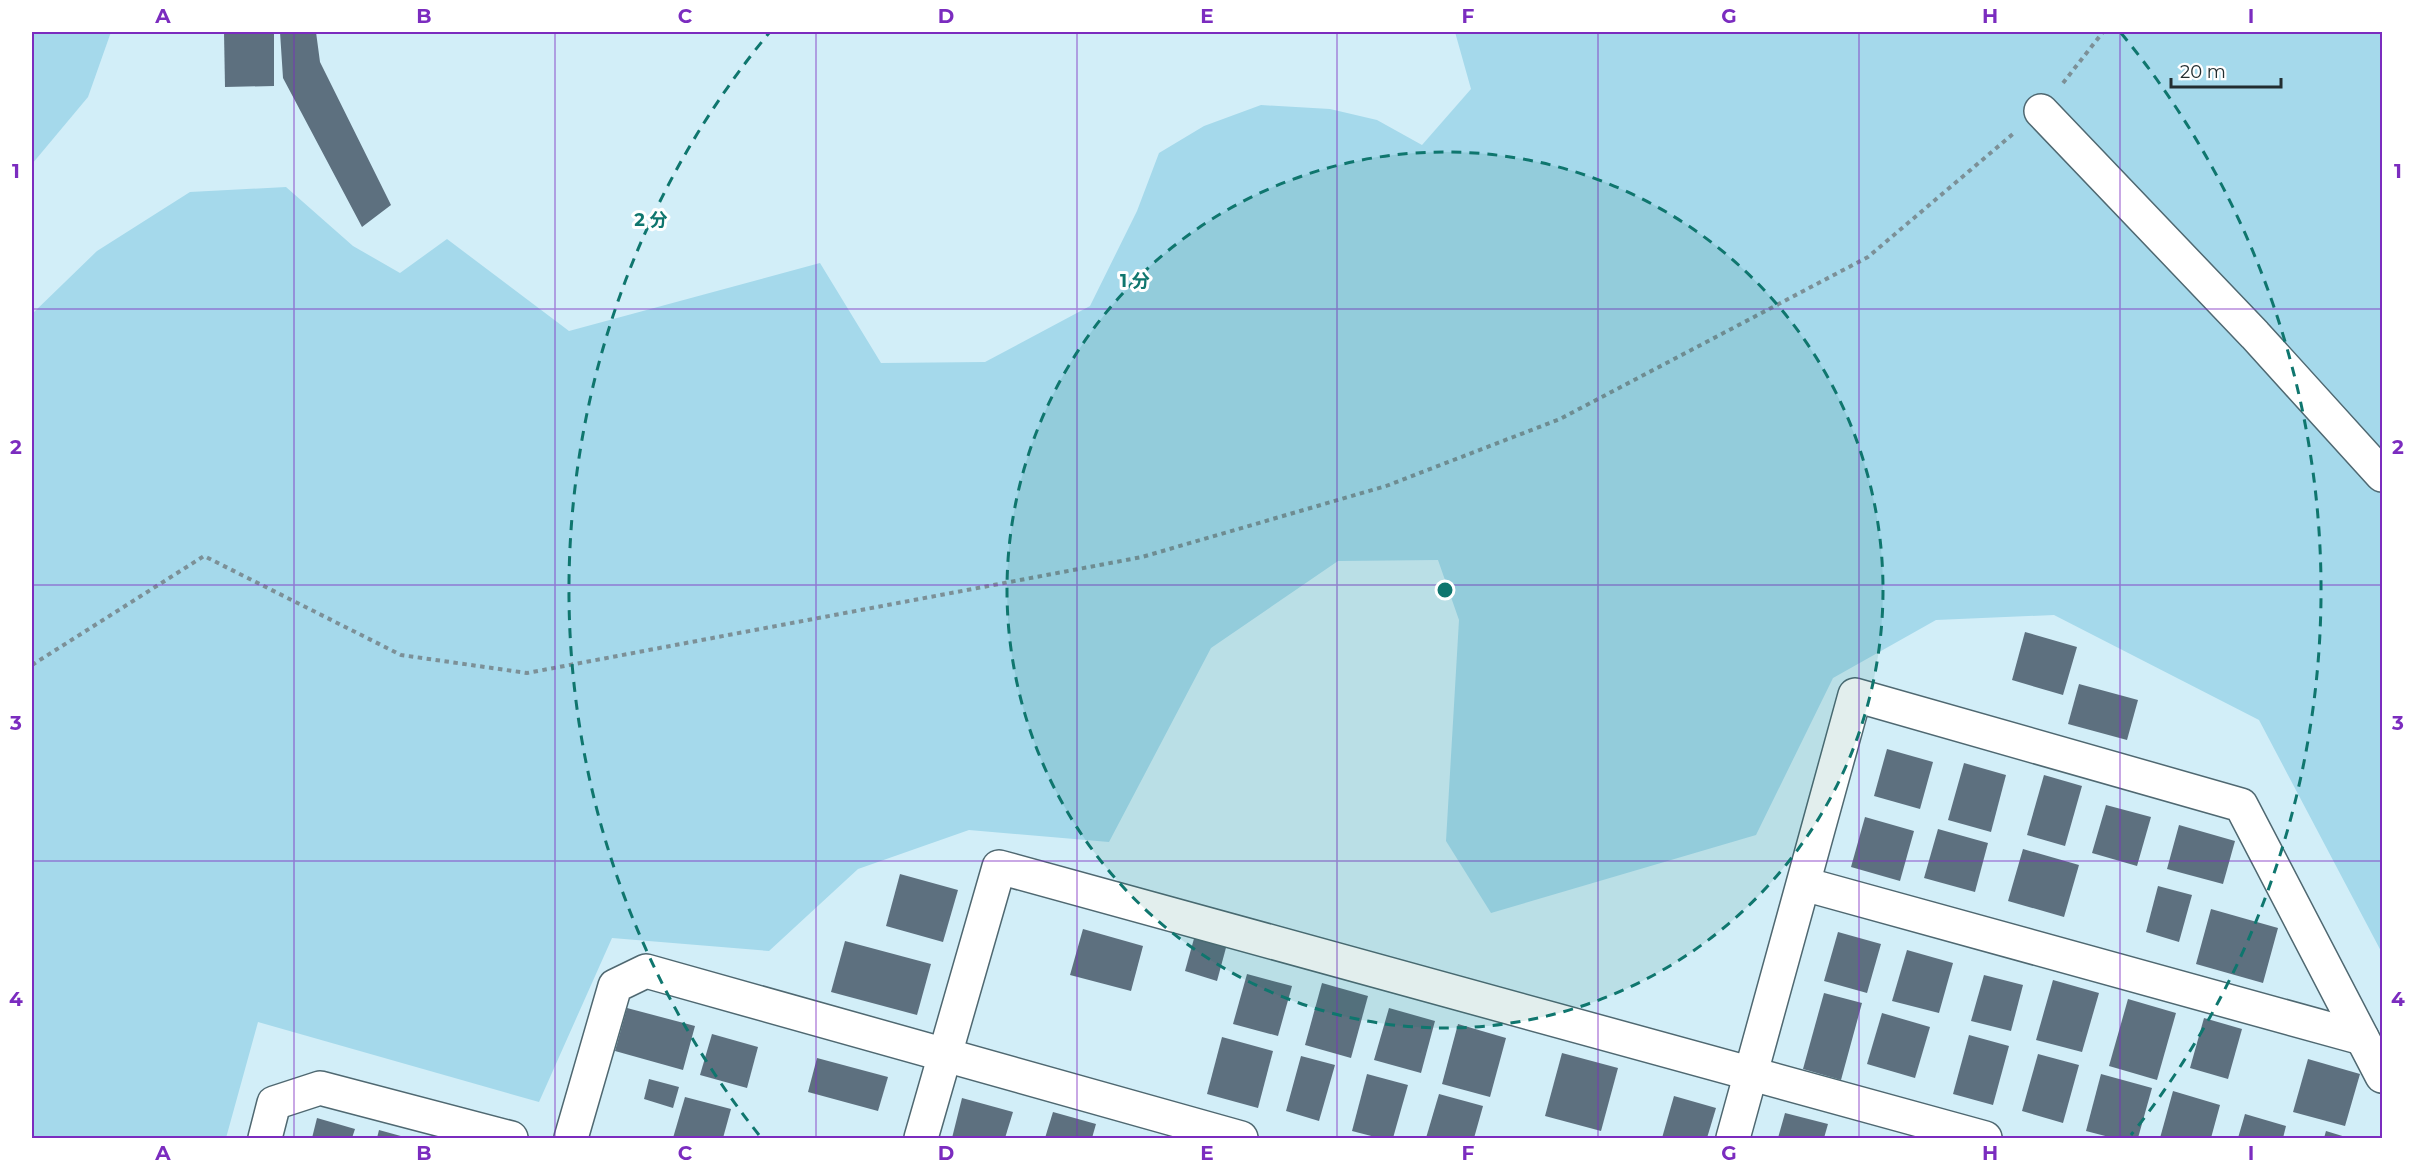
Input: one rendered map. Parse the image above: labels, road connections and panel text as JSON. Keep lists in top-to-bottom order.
{
  "scale_bar": "20 m",
  "grid": {
    "columns": [
      "A",
      "B",
      "C",
      "D",
      "E",
      "F",
      "G",
      "H",
      "I"
    ],
    "rows": [
      "1",
      "2",
      "3",
      "4"
    ]
  },
  "rings": ["2 分", "1 分"]
}
